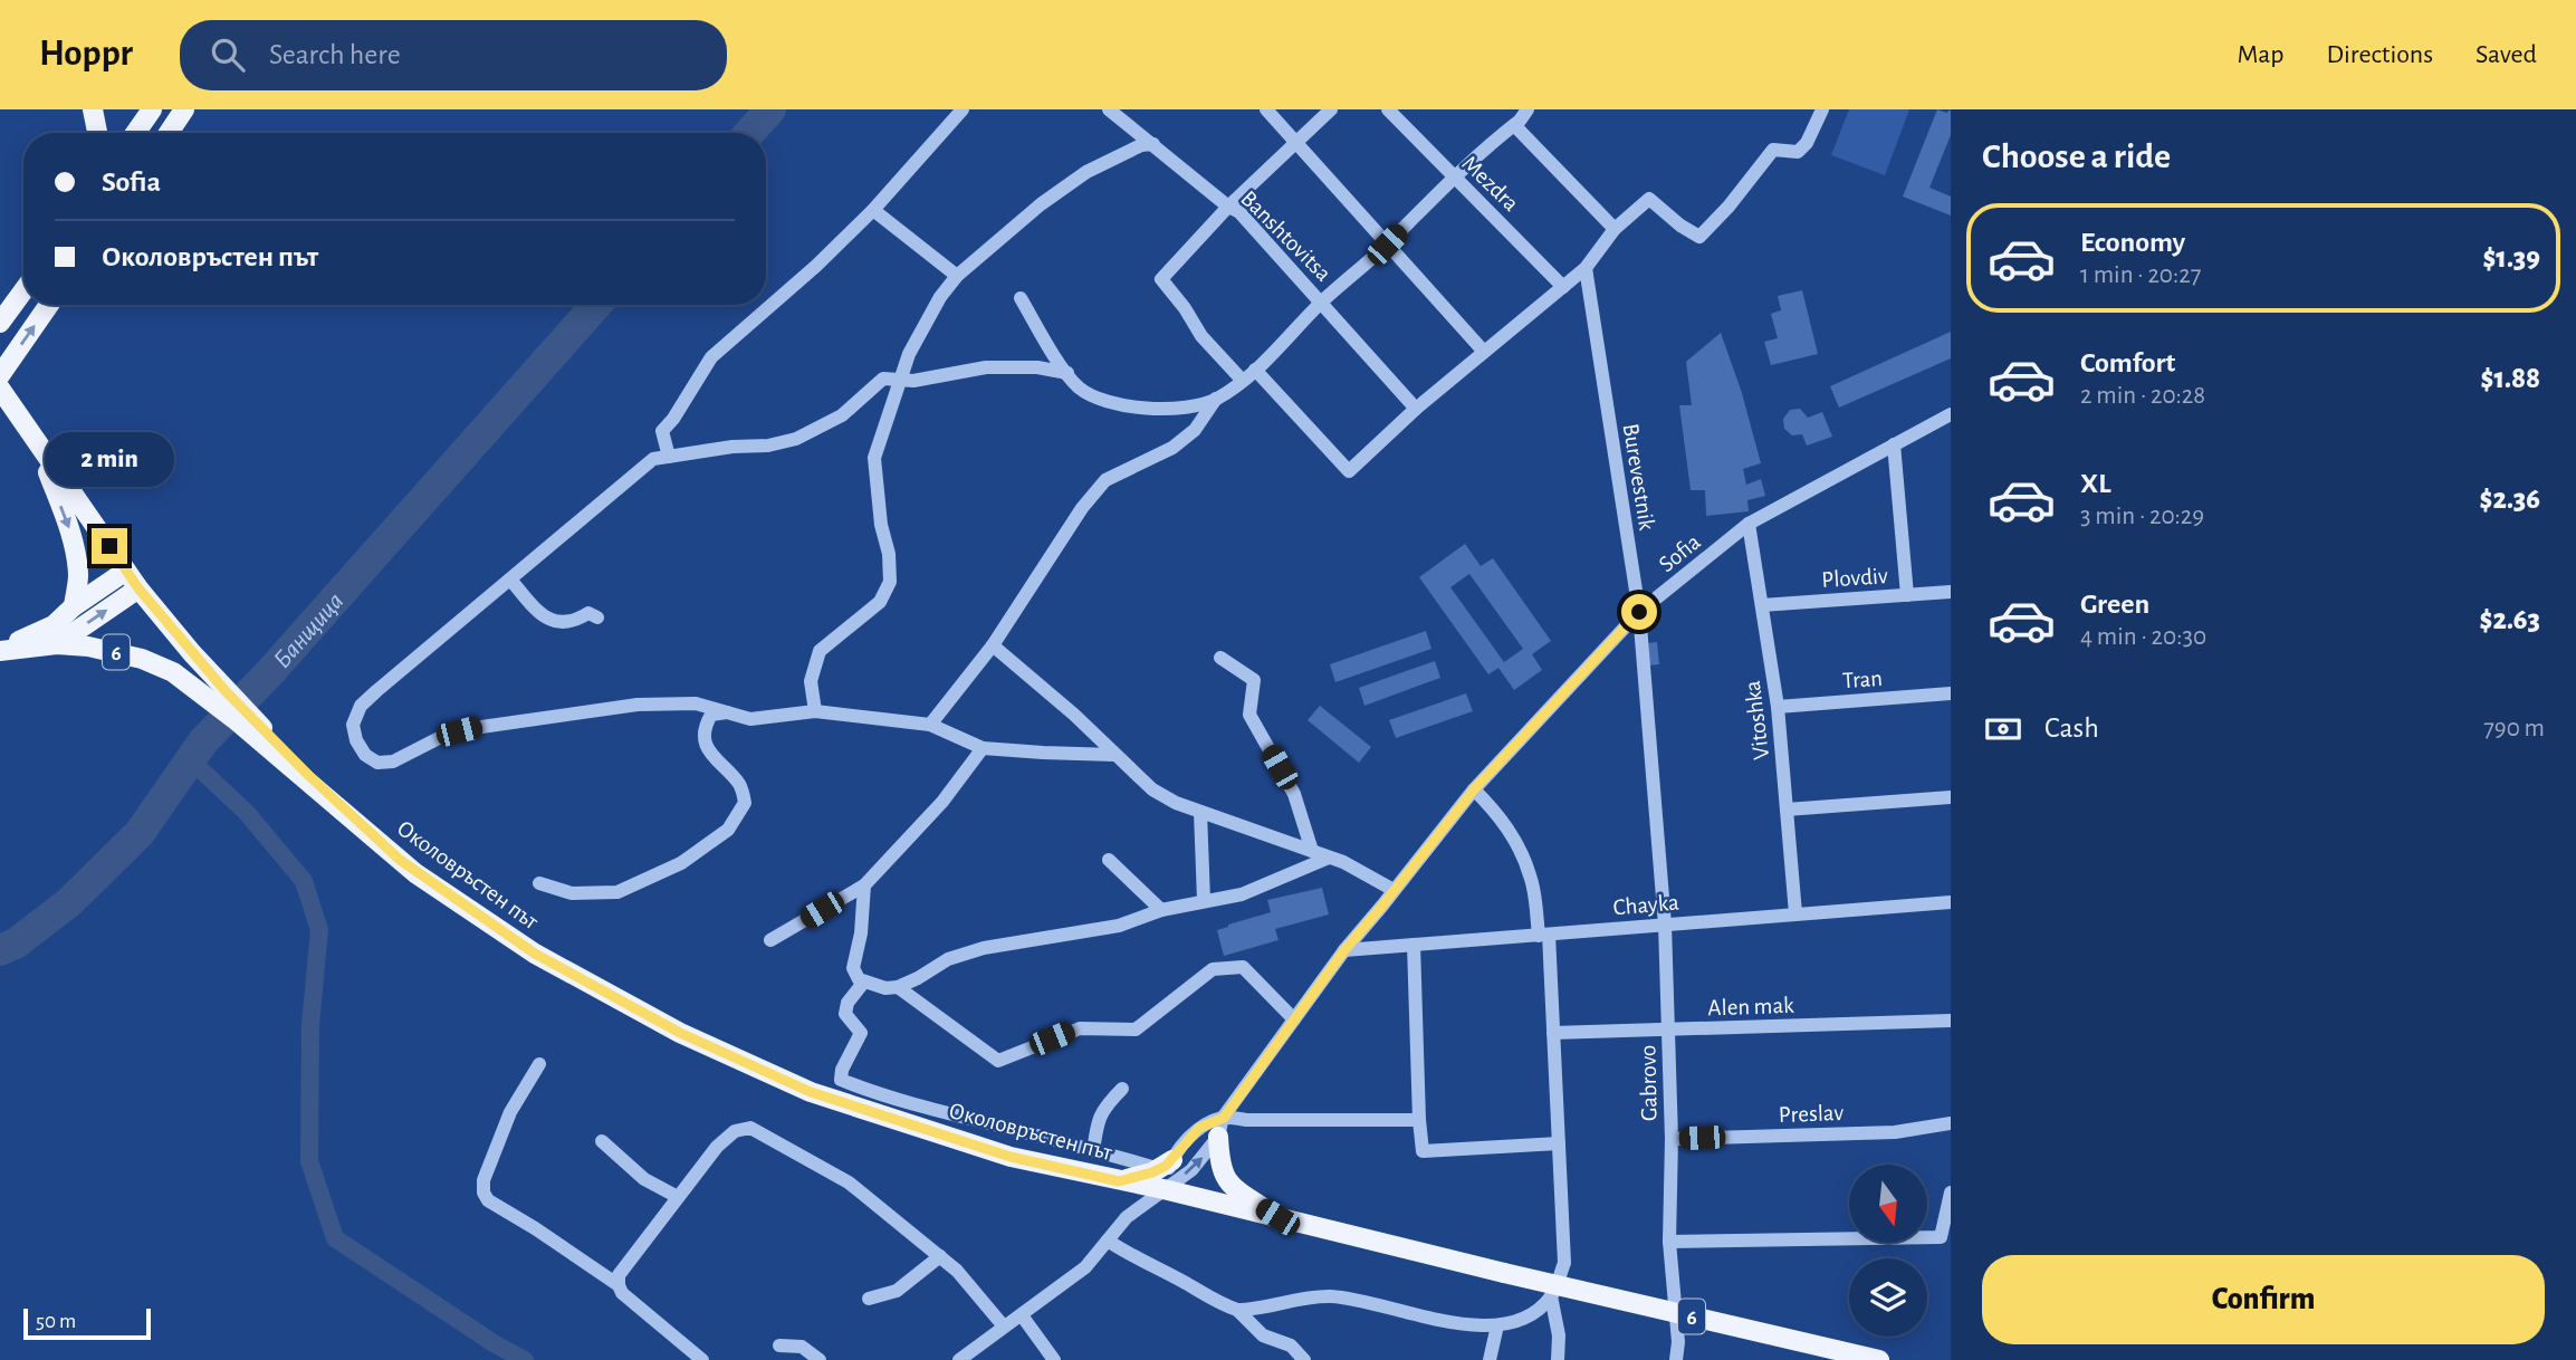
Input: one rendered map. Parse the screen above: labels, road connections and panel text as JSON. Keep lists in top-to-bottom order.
{
  "streets": {
    "main road": ["6", "Околовръстен път"],
    "street": [
      "Mezdra",
      "Banshtovitsa",
      "Burevestnik",
      "Sofia",
      "Plovdiv",
      "Tran",
      "Vitoshka",
      "Chayka",
      "Alen mak",
      "Gabrovo",
      "Preslav"
    ]
  },
  "crossings": [
    ["Burevestnik", "Sofia"],
    ["Burevestnik", "Chayka"],
    ["Burevestnik", "Gabrovo"],
    ["Sofia", "Vitoshka"],
    ["Sofia", "Околовръстен път"],
    ["Sofia", "Chayka"],
    ["Plovdiv", "Vitoshka"],
    ["6", "Околовръстен път"],
    ["Tran", "Vitoshka"],
    ["Vitoshka", "Chayka"],
    ["Chayka", "Gabrovo"],
    ["Alen mak", "Gabrovo"],
    ["Gabrovo", "Preslav"]
  ],
  "water": ["Банщица"],
  "scale_bar": "50 m",
  "north": "bottom",
  "page": {
    "header": "Hoppr",
    "search": "Search here",
    "nav": ["Map", "Directions", "Saved"],
    "heading": "Choose a ride",
    "banner": ["Sofia", "Околовръстен път"],
    "list": [
      {
        "name": "Economy",
        "note": "1 min · 20:27",
        "value": "$1.39"
      },
      {
        "name": "Comfort",
        "note": "2 min · 20:28",
        "value": "$1.88"
      },
      {
        "name": "XL",
        "note": "3 min · 20:29",
        "value": "$2.36"
      },
      {
        "name": "Green",
        "note": "4 min · 20:30",
        "value": "$2.63"
      }
    ],
    "bubble": "2 min",
    "pay": ["Cash", "790 m"],
    "buttons": "Confirm",
    "scale": "50 m"
  }
}
